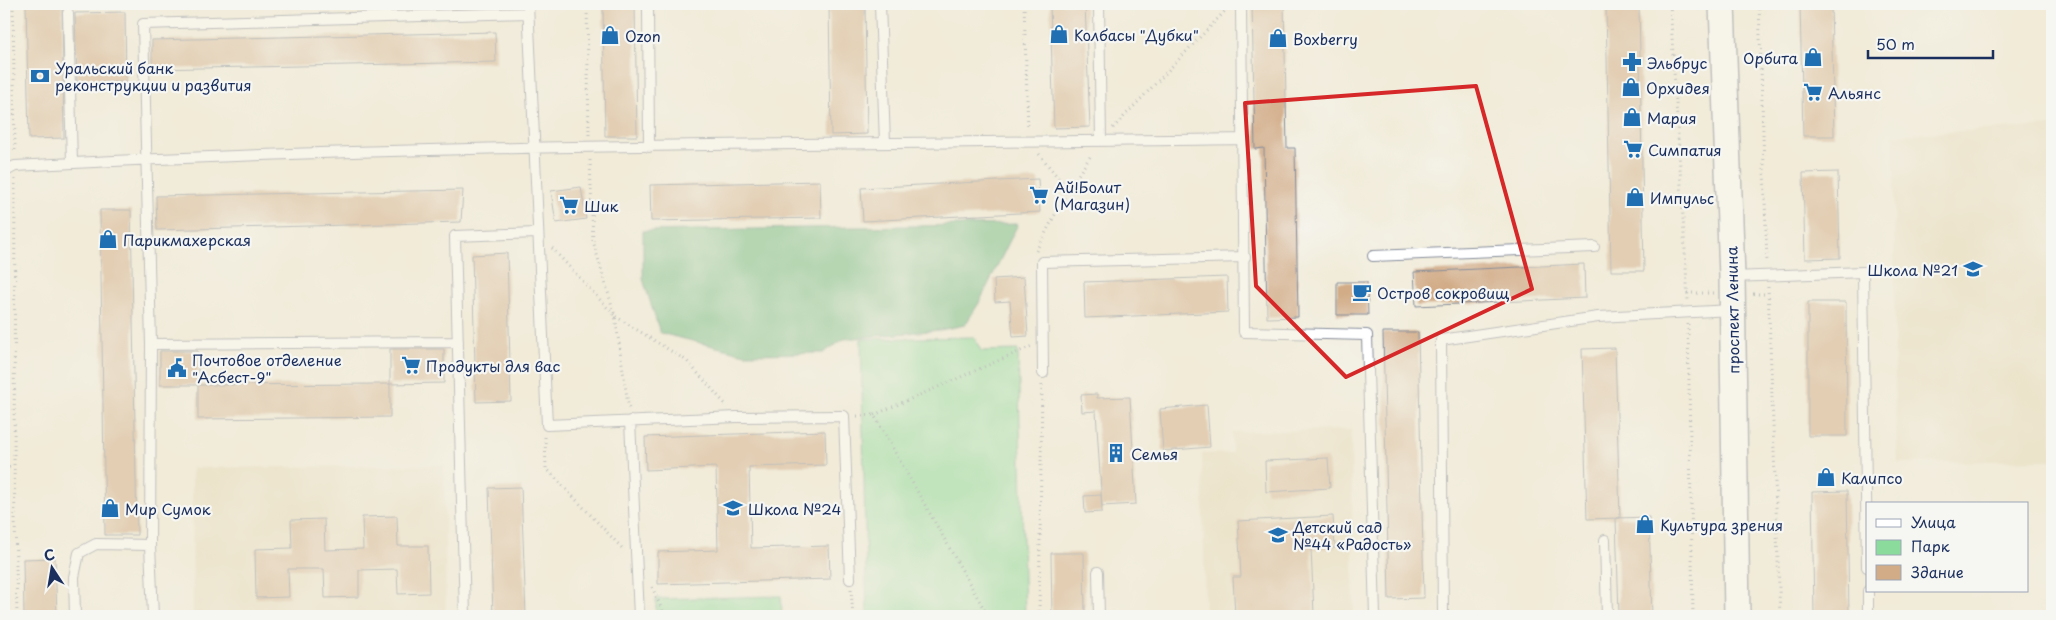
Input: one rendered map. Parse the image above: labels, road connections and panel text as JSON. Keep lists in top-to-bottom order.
{
  "streets": {
    "street": ["проспект Ленина"]
  },
  "places": {
    "shop": [
      "Колбасы \"Дубки\"",
      "Ozon",
      "Boxberry",
      "Орбита",
      "Орхидея",
      "Мария",
      "Импульс",
      "Парикмахерская",
      "Калипсо",
      "Мир Сумок",
      "Культура зрения"
    ],
    "pharmacy": ["Эльбрус"],
    "bank": ["Уральский банк реконструкции и развития"],
    "supermarket": [
      "Альянс",
      "Симпатия",
      "Ай!Болит (Магазин)",
      "Шик",
      "Продукты для вас"
    ],
    "school or university": ["Школа №21", "Школа №24", "Детский сад №44 «Радость»"],
    "cafe": ["Остров сокровищ"],
    "public building": ["Почтовое отделение \"Асбест-9\""],
    "building": ["Семья"]
  },
  "legend": ["Улица", "Парк", "Здание"],
  "scale_bar": "50 m",
  "north": "top"
}
